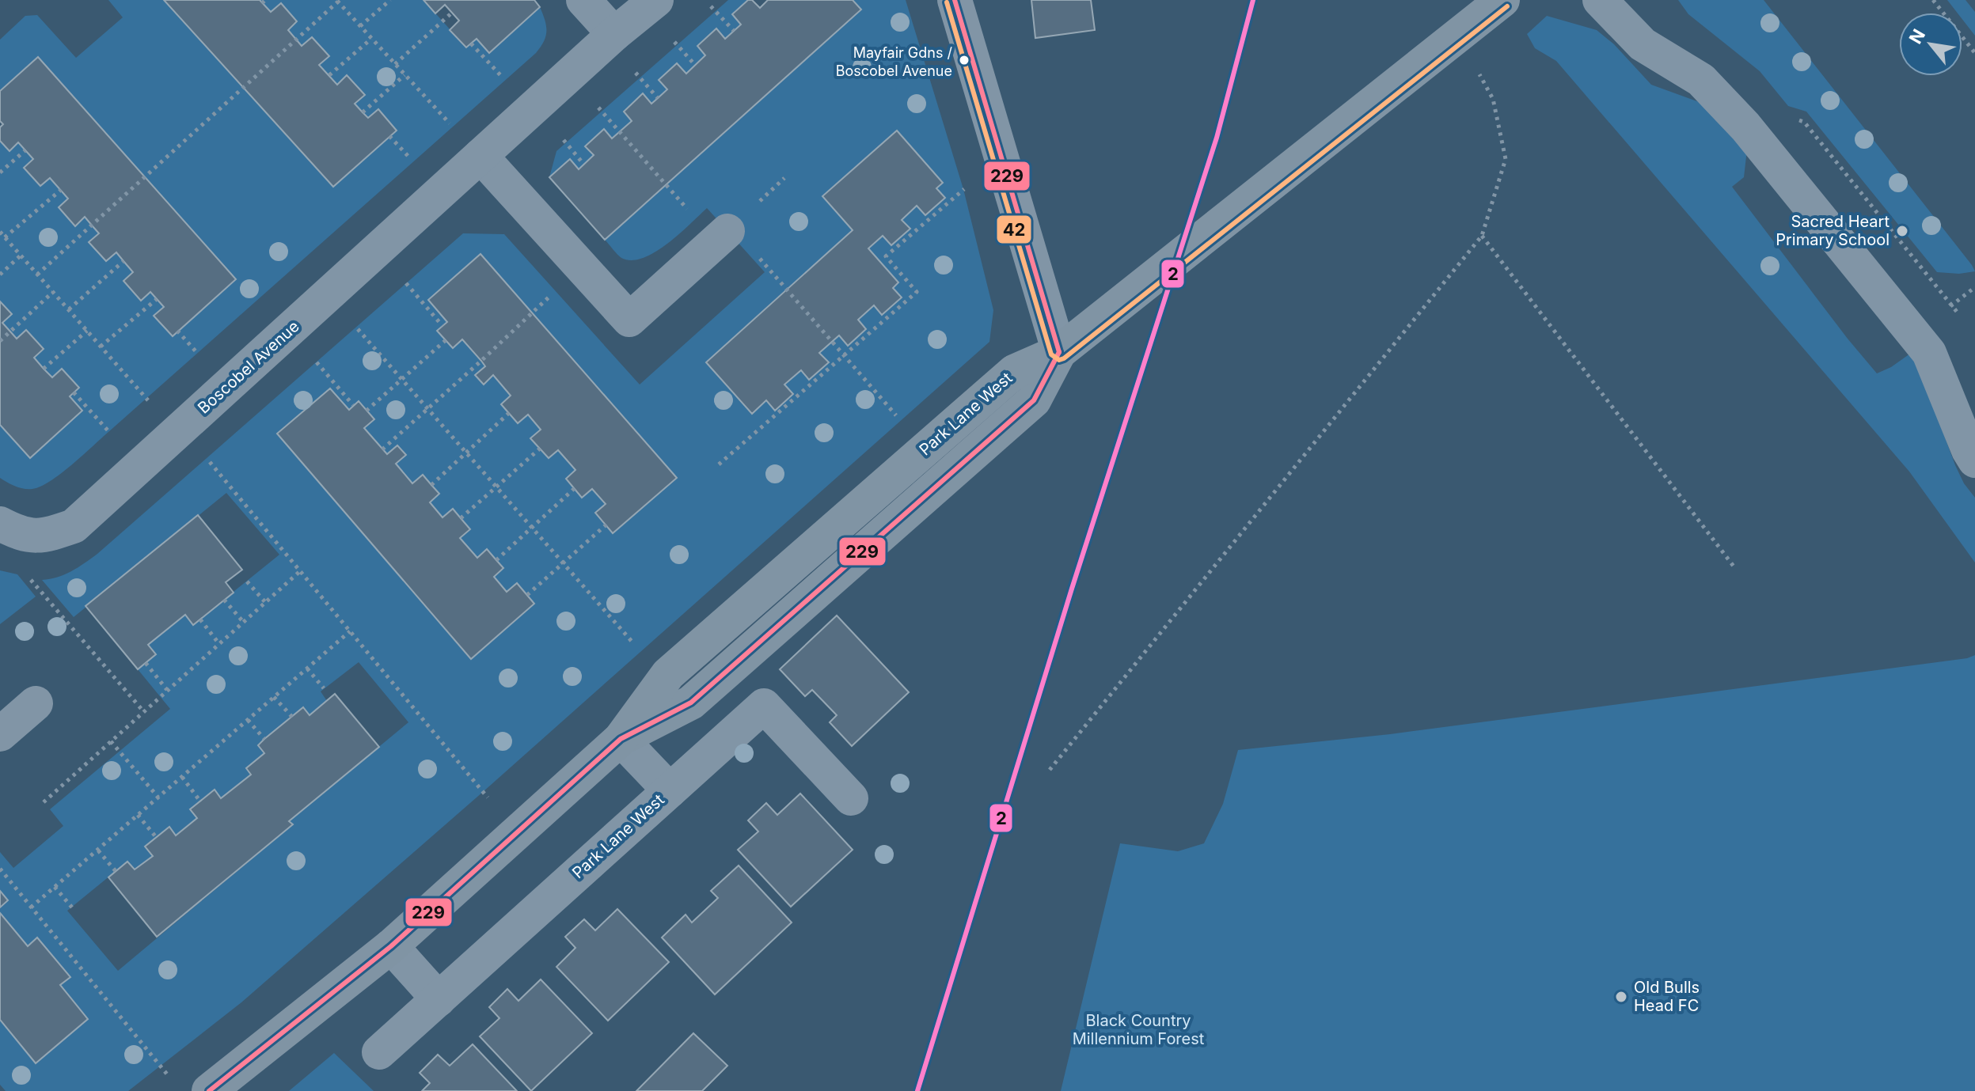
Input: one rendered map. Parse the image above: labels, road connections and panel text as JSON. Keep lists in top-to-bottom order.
{
  "streets": {
    "street": ["Boscobel Avenue", "Park Lane West"]
  },
  "parks": ["Black Country Millennium Forest"],
  "places": ["Mayfair Gdns / Boscobel Avenue", "Sacred Heart Primary School", "Old Bulls Head FC"],
  "lines": ["transit line 2", "transit line 229", "transit line 42"],
  "north": "top left"
}
